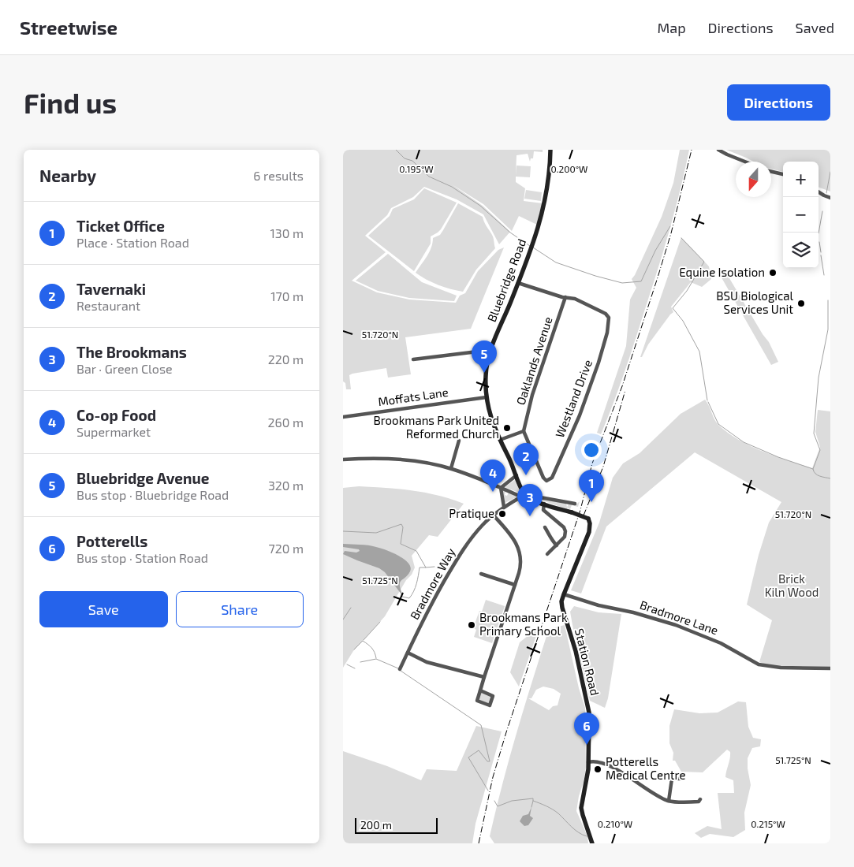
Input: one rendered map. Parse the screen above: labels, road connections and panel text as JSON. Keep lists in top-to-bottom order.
{
  "streets": {
    "street": [
      "Bluebridge Road",
      "Oaklands Avenue",
      "Moffats Lane",
      "Westland Drive",
      "Bradmore Way",
      "Bradmore Lane",
      "Station Road"
    ]
  },
  "crossings": [
    ["Bluebridge Road", "Moffats Lane"],
    ["Bluebridge Road", "Bradmore Way"],
    ["Bluebridge Road", "Station Road"],
    ["Oaklands Avenue", "Westland Drive"],
    ["Bradmore Way", "Station Road"],
    ["Bradmore Lane", "Station Road"]
  ],
  "parks": ["Brick Kiln Wood"],
  "places": [
    "Equine Isolation",
    "BSU Biological Services Unit",
    "Brookmans Park United Reformed Church",
    "Pratique",
    "Brookmans Park Primary School",
    "Potterells Medical Centre"
  ],
  "scale_bar": "200 m",
  "north": "bottom",
  "page": {
    "header": "Streetwise",
    "nav": ["Map", "Directions", "Saved"],
    "buttons": [
      "Directions",
      ["Save", "Share"]
    ],
    "title": "Find us",
    "heading": ["Nearby", "6 results"],
    "map_buttons": ["+", "−"],
    "list": [
      {
        "mark": "1",
        "name": "Ticket Office",
        "note": "Place · Station Road",
        "value": "130 m"
      },
      {
        "mark": "2",
        "name": "Tavernaki",
        "note": "Restaurant",
        "value": "170 m"
      },
      {
        "mark": "3",
        "name": "The Brookmans",
        "note": "Bar · Green Close",
        "value": "220 m"
      },
      {
        "mark": "4",
        "name": "Co-op Food",
        "note": "Supermarket",
        "value": "260 m"
      },
      {
        "mark": "5",
        "name": "Bluebridge Avenue",
        "note": "Bus stop · Bluebridge Road",
        "value": "320 m"
      },
      {
        "mark": "6",
        "name": "Potterells",
        "note": "Bus stop · Station Road",
        "value": "720 m"
      }
    ],
    "pins": [
      "5",
      "2",
      "4",
      "1",
      "3",
      "6"
    ],
    "scale": "200 m"
  },
  "coordinates": [
    "0.200°W",
    "0.195°W",
    "51.720°N",
    "51.725°N",
    "0.210°W",
    "0.215°W"
  ]
}
